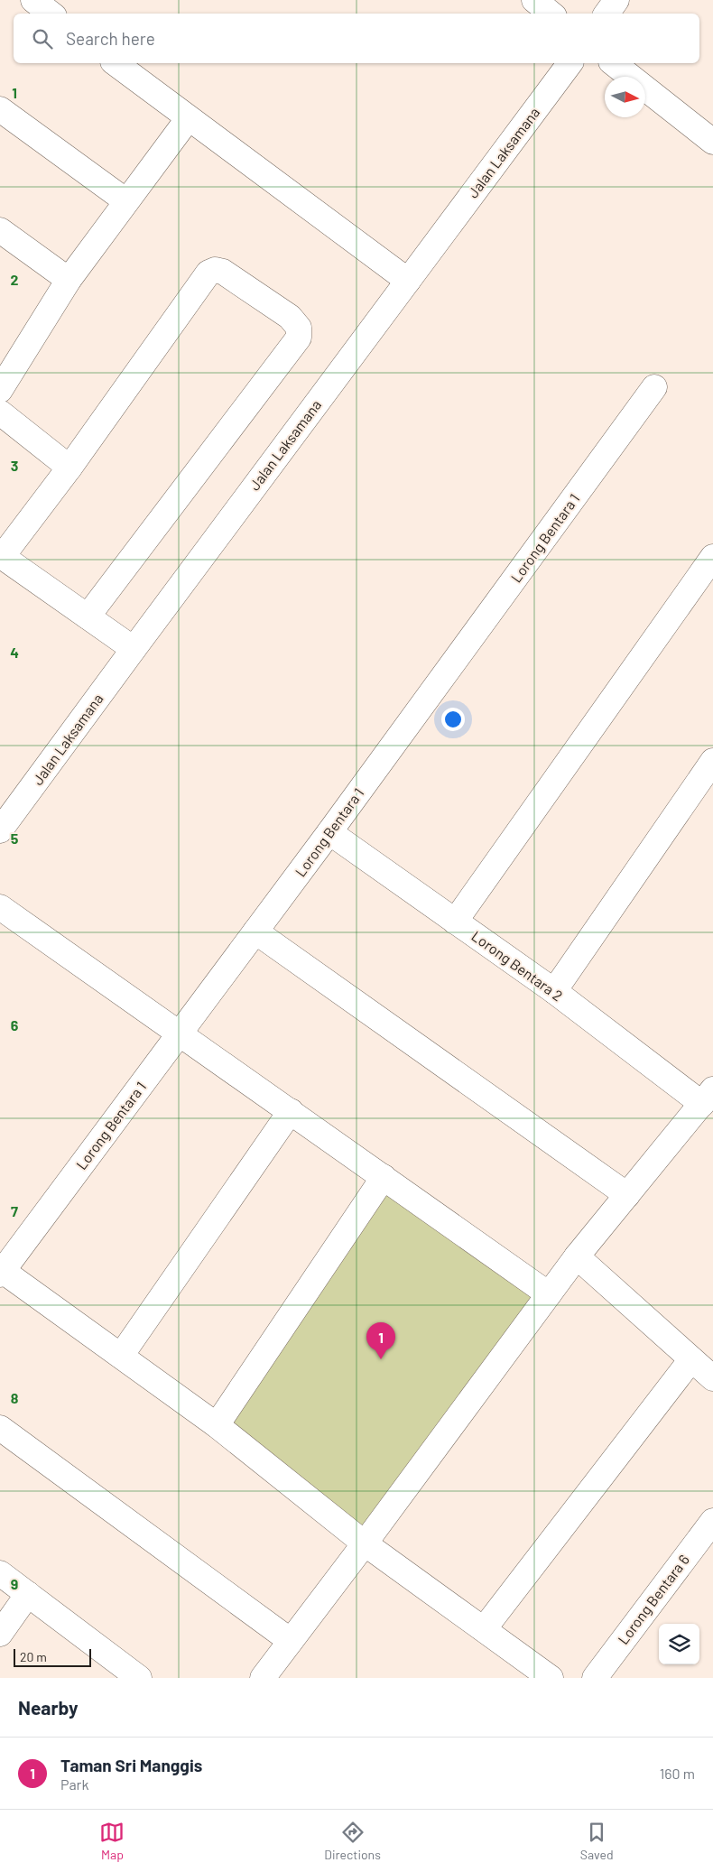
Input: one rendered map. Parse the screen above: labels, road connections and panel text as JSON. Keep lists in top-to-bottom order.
{
  "streets": {
    "street": [
      "Jalan Laksamana",
      "Lorong Bentara 1",
      "Lorong Bentara 2",
      "Lorong Bentara 6"
    ]
  },
  "crossings": [
    ["Lorong Bentara 1", "Lorong Bentara 2"]
  ],
  "scale_bar": "20 m",
  "north": "right",
  "page": {
    "search": "Search here",
    "pins": "1",
    "scale": "20 m",
    "heading": "Nearby",
    "list": [
      {
        "mark": "1",
        "name": "Taman Sri Manggis",
        "note": "Park",
        "value": "160 m"
      }
    ],
    "nav": ["Map", "Directions", "Saved"]
  },
  "grid": {
    "rows": [
      "1",
      "2",
      "3",
      "4",
      "5",
      "6",
      "7",
      "8",
      "9"
    ]
  }
}
